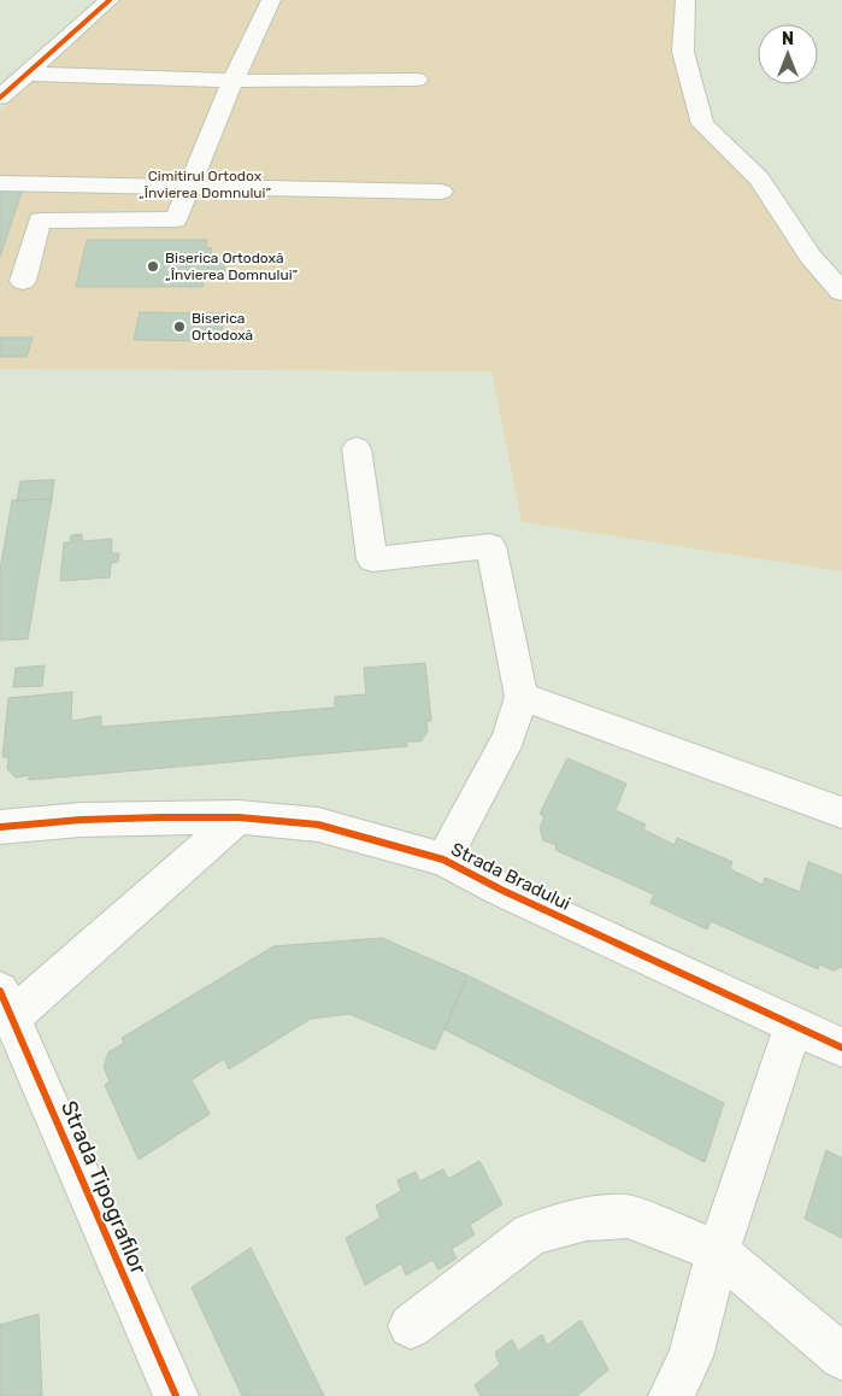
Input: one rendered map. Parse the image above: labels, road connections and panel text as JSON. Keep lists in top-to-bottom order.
{
  "streets": {
    "street": ["Strada Bradului", "Strada Tipografilor"]
  },
  "parks": ["Cimitirul Ortodox „Învierea Domnului”"],
  "places": ["Biserica Ortodoxă „Învierea Domnului”", "Biserica Ortodoxă"],
  "north": "top"
}
